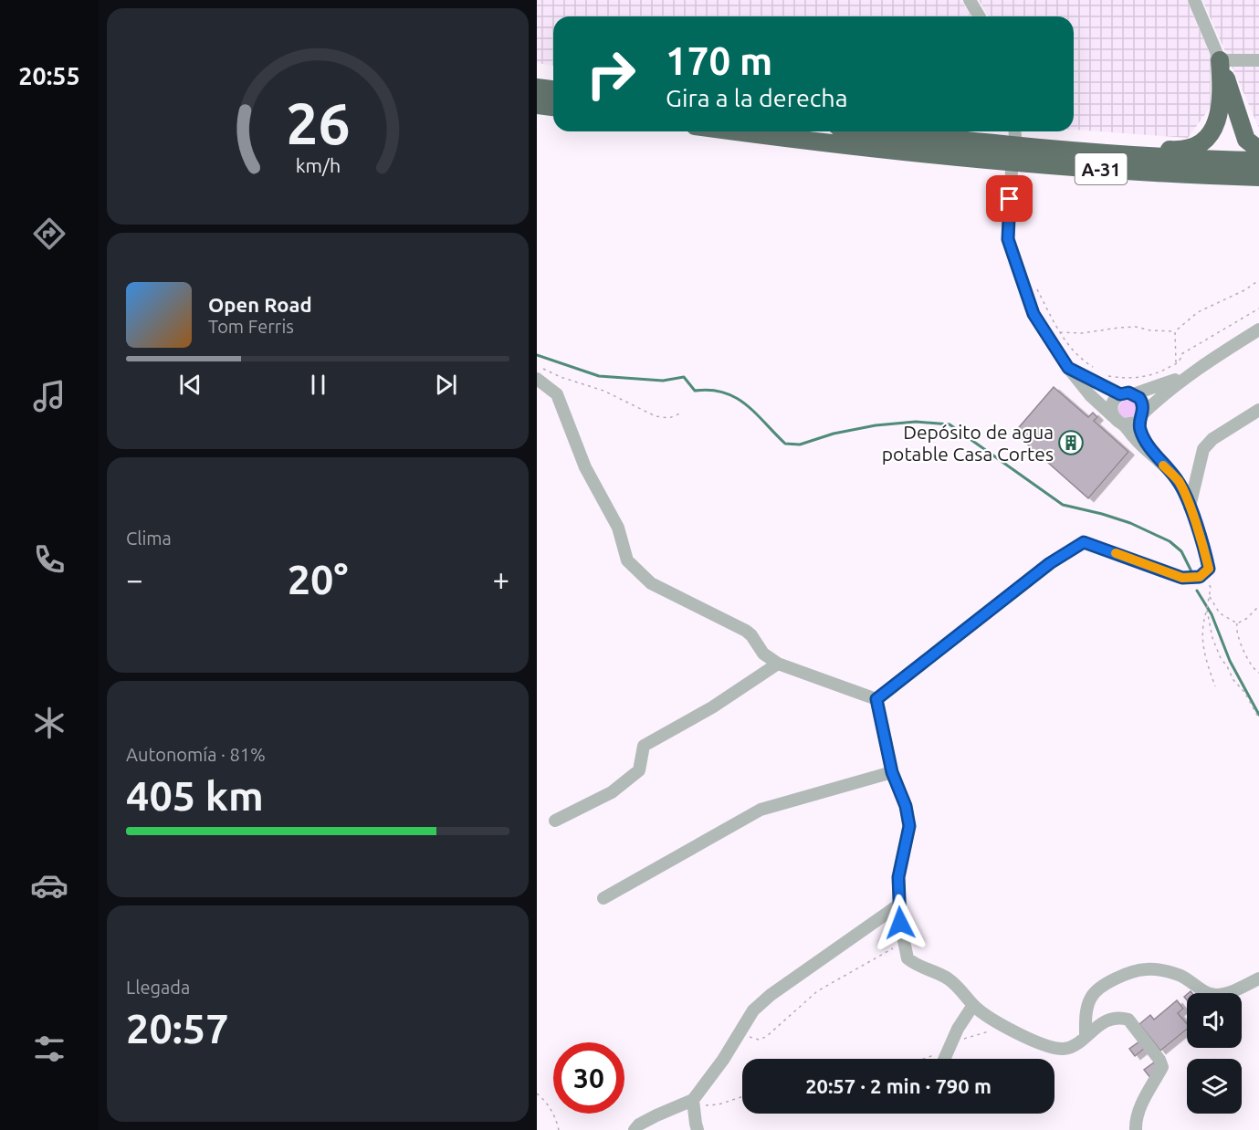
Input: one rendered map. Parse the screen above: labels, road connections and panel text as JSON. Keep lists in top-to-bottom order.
{
  "streets": {
    "highway": ["A-31"]
  },
  "places": {
    "building": ["Depósito de agua potable Casa Cortes"]
  },
  "page": {
    "tabs": "20:55",
    "turn": ["170 m", "Gira a la derecha"],
    "song": ["Open Road", "Tom Ferris"],
    "tile": [
      "Clima",
      ["Autonomía · 81%", "405 km"],
      ["Llegada", "20:57"]
    ],
    "heat": ["−", "20°", "+"],
    "limit": "30",
    "trip": "20:57 · 2 min · 790 m",
    "gauge": ["26", "km/h"]
  }
}
